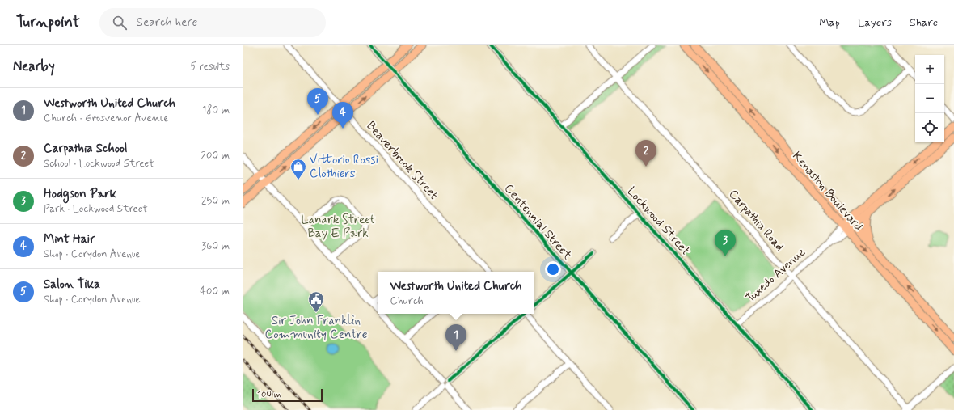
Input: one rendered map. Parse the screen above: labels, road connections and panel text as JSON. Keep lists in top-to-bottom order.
{
  "streets": {
    "main road": ["Kenaston Boulevard", "Tuxedo Avenue"],
    "street": [
      "Beaverbrook Street",
      "Carpathia Road",
      "Lockwood Street",
      "Centennial Street"
    ]
  },
  "crossings": [
    ["Kenaston Boulevard", "Tuxedo Avenue"],
    ["Carpathia Road", "Tuxedo Avenue"],
    ["Lockwood Street", "Tuxedo Avenue"]
  ],
  "parks": ["Lanark Street Bay E Park"],
  "places": {
    "shop": ["Vittorio Rossi Clothiers"],
    "public building": ["Sir John Franklin Community Centre"]
  },
  "scale_bar": "100 m",
  "page": {
    "header": "Turnpoint",
    "search": "Search here",
    "nav": ["Map", "Layers", "Share"],
    "heading": ["Nearby", "5 results"],
    "map_buttons": ["+", "−"],
    "list": [
      {
        "mark": "1",
        "name": "Westworth United Church",
        "note": "Church · Grosvenor Avenue",
        "value": "180 m"
      },
      {
        "mark": "2",
        "name": "Carpathia School",
        "note": "School · Lockwood Street",
        "value": "200 m"
      },
      {
        "mark": "3",
        "name": "Hodgson Park",
        "note": "Park · Lockwood Street",
        "value": "250 m"
      },
      {
        "mark": "4",
        "name": "Mint Hair",
        "note": "Shop · Corydon Avenue",
        "value": "360 m"
      },
      {
        "mark": "5",
        "name": "Salon Tika",
        "note": "Shop · Corydon Avenue",
        "value": "400 m"
      }
    ],
    "pins": [
      "5",
      "4",
      "2",
      "3",
      "1"
    ],
    "popup": ["Westworth United Church", "Church"],
    "scale": "100 m"
  }
}
